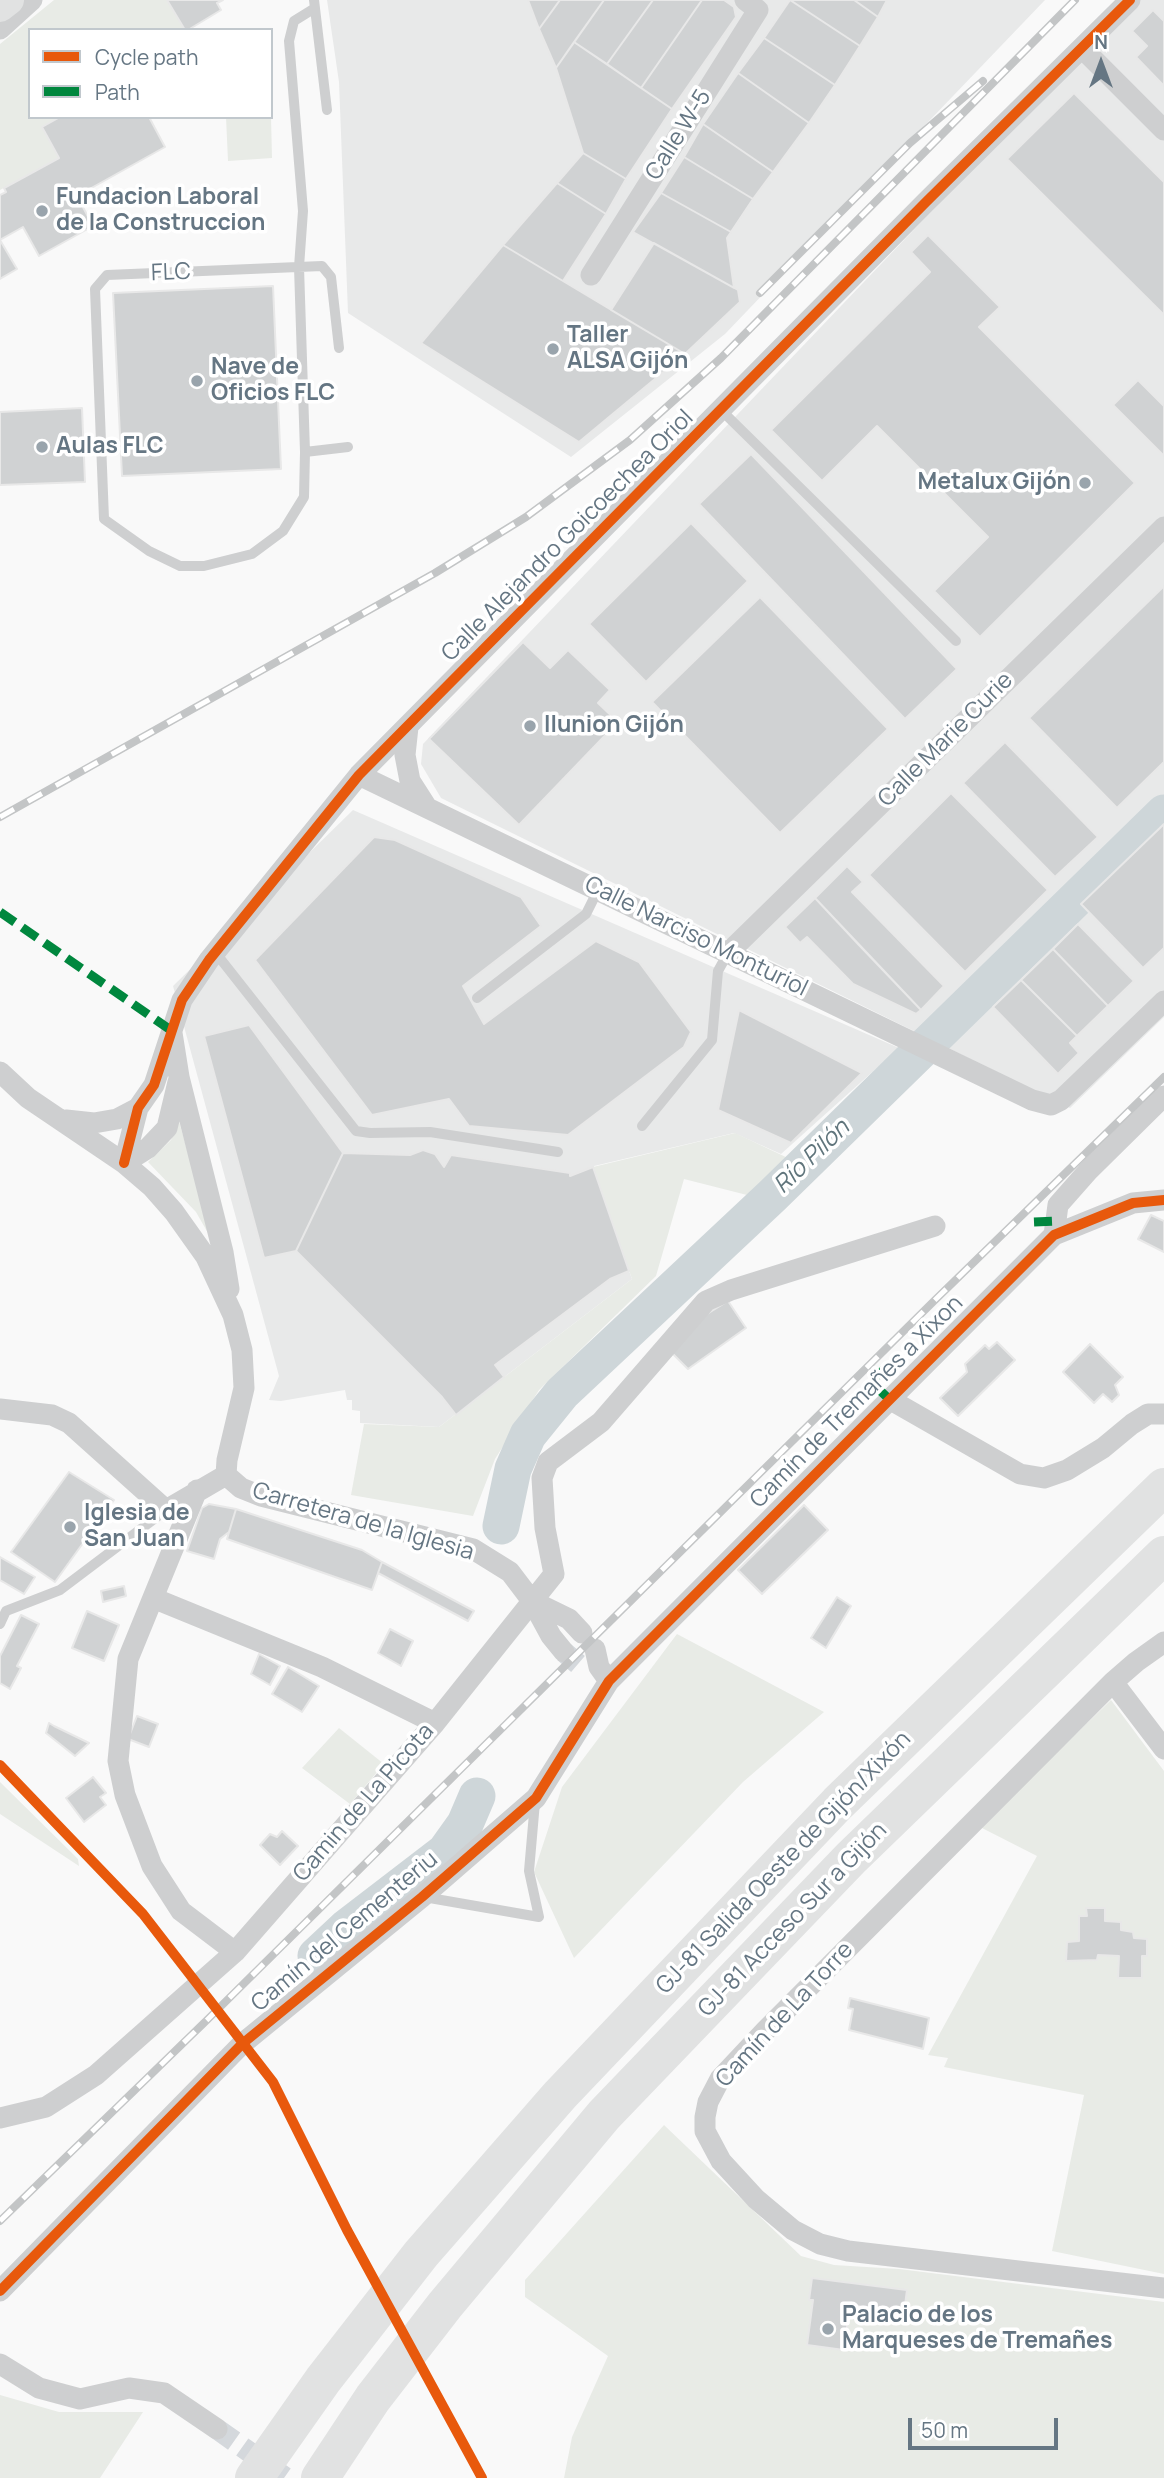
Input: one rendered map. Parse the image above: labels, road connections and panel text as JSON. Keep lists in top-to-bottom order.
{
  "streets": {
    "highway": ["GJ-81 Salida Oeste de Gijón/Xixón", "GJ-81 Acceso Sur a Gijón"],
    "street": [
      "Calle W-5",
      "Calle Alejandro Goicoechea Oriol",
      "Calle Marie Curie",
      "Calle Narciso Monturiol",
      "Camín de Tremañes a Xixon",
      "Carretera de la Iglesia",
      "Camin de La Picota",
      "Camín del Cementeriu",
      "Camín de La Torre"
    ],
    "lane": ["FLC"]
  },
  "crossings": [
    ["Calle Alejandro Goicoechea Oriol", "Calle Narciso Monturiol"],
    ["Calle Alejandro Goicoechea Oriol", "Carretera de la Iglesia"],
    ["Calle Marie Curie", "Calle Narciso Monturiol"],
    ["Camín de Tremañes a Xixon", "Carretera de la Iglesia"],
    ["Camín de Tremañes a Xixon", "Camín del Cementeriu"],
    ["Carretera de la Iglesia", "Camin de La Picota"],
    ["Carretera de la Iglesia", "Camín del Cementeriu"]
  ],
  "water": ["Río Pilón"],
  "places": [
    "Fundacion Laboral de la Construccion",
    "Taller ALSA Gijón",
    "Nave de Oficios FLC",
    "Aulas FLC",
    "Metalux Gijón",
    "Ilunion Gijón",
    "Iglesia de San Juan",
    "Palacio de los Marqueses de Tremañes"
  ],
  "legend": ["Cycle path", "Path"],
  "scale_bar": "50 m",
  "north": "top"
}
